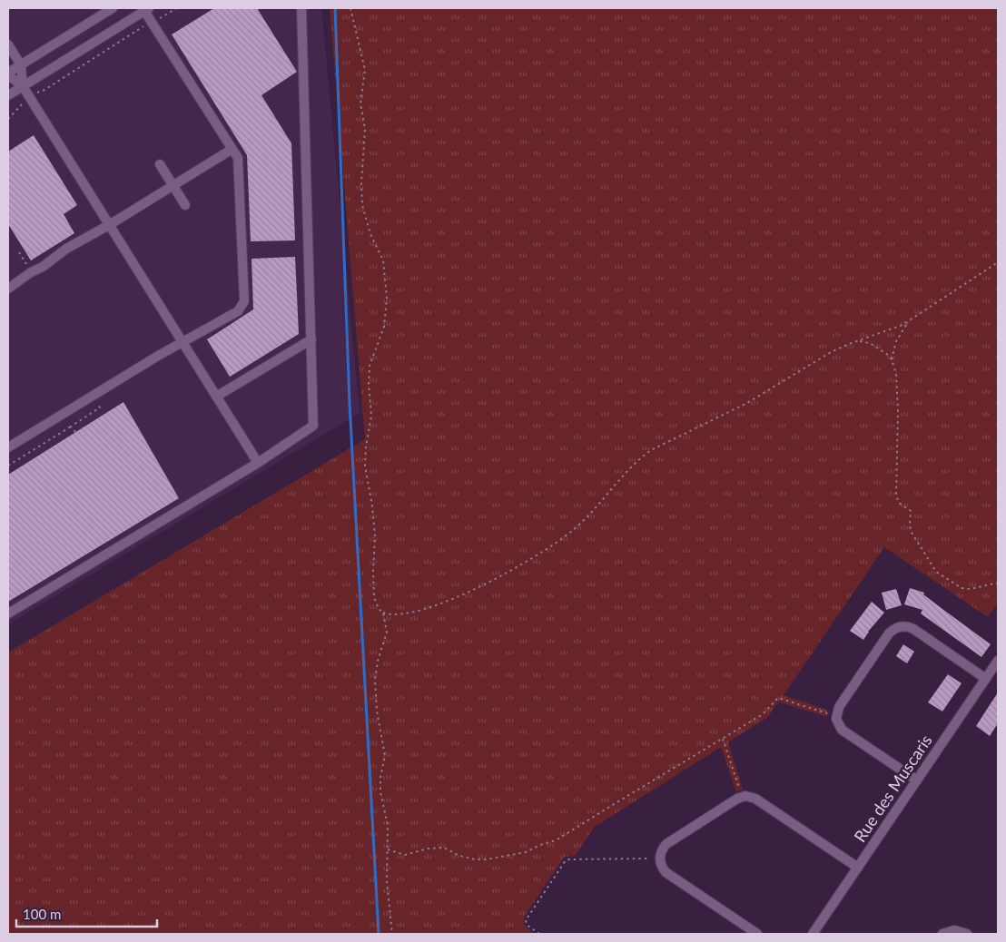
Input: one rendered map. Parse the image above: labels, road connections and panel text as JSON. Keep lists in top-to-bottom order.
{
  "streets": {
    "street": ["Rue des Muscaris"]
  },
  "scale_bar": "100 m"
}
